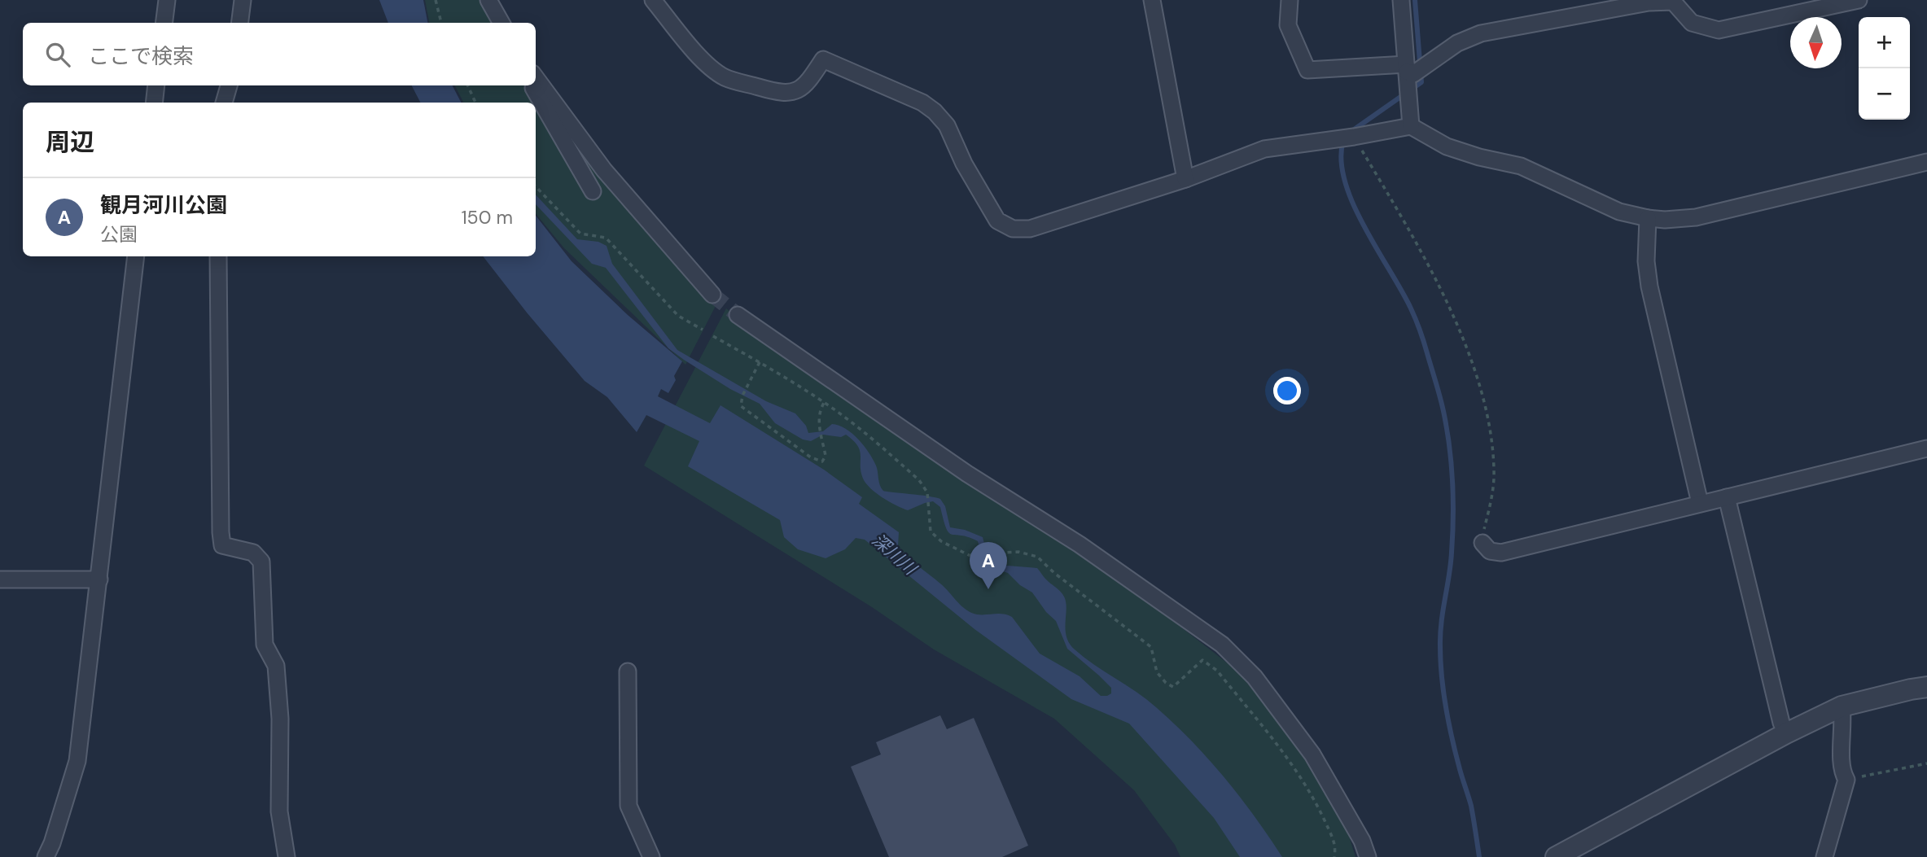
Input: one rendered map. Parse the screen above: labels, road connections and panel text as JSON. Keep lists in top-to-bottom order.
{
  "water": ["深川川"],
  "north": "bottom",
  "page": {
    "map_buttons": ["+", "−"],
    "search": "ここで検索",
    "heading": "周辺",
    "list": [
      {
        "mark": "A",
        "name": "観月河川公園",
        "note": "公園",
        "value": "150 m"
      }
    ],
    "pins": "A"
  }
}
